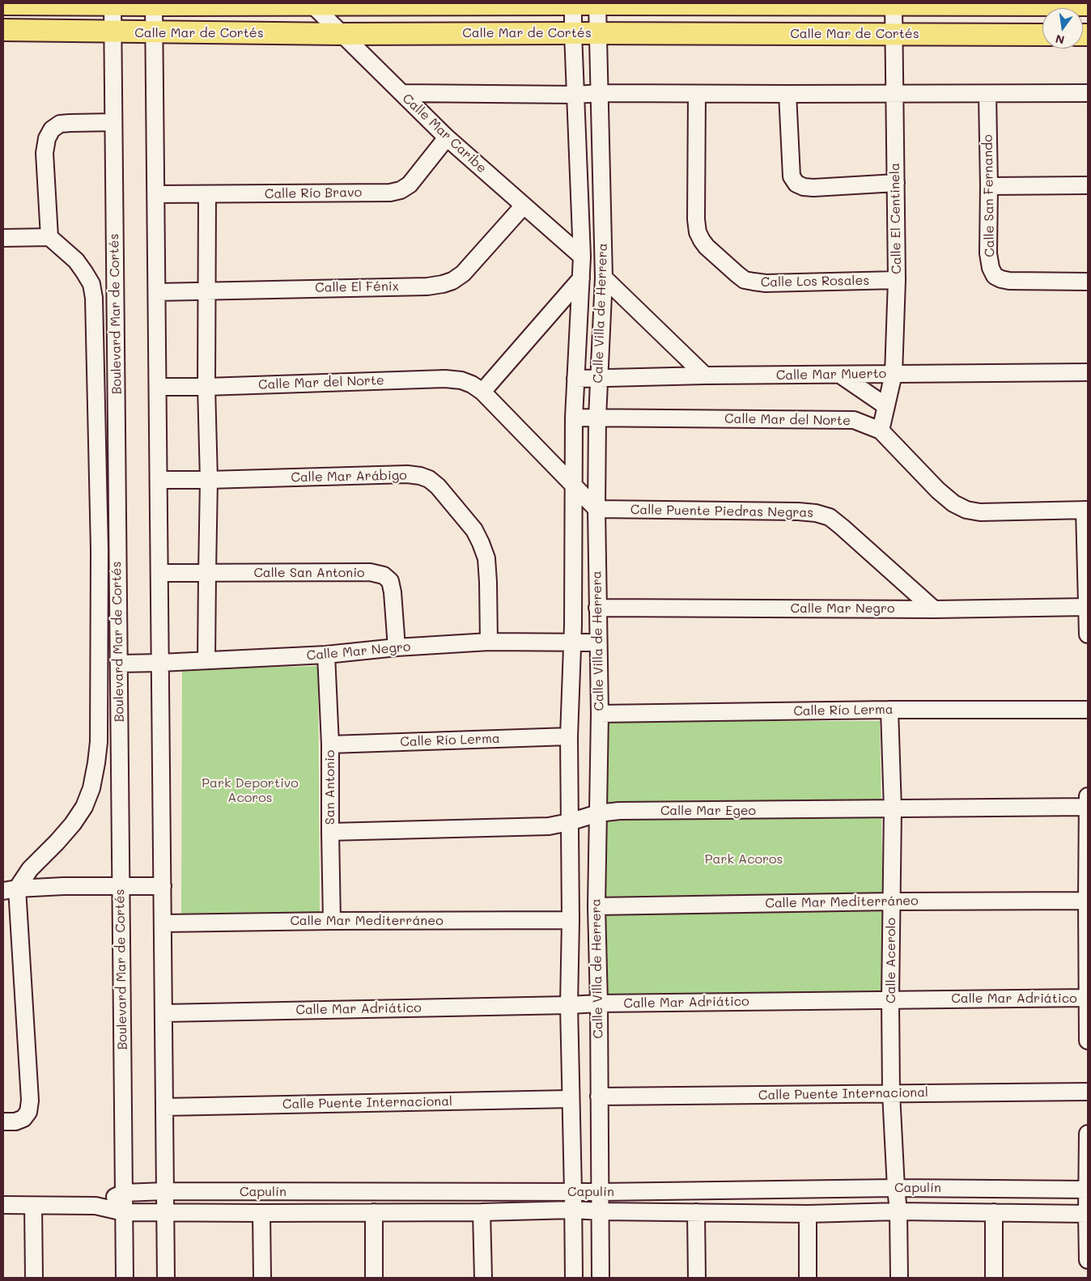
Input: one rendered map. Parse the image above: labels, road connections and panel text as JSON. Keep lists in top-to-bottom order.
{
  "streets": {
    "main road": ["Calle Mar de Cortés"],
    "street": [
      "Calle Mar Caribe",
      "Calle Río Bravo",
      "Calle San Fernando",
      "Calle El Centinela",
      "Calle Los Rosales",
      "Calle El Fénix",
      "Calle Villa de Herrera",
      "Boulevard Mar de Cortés",
      "Calle Mar Muerto",
      "Calle Mar del Norte",
      "Calle Mar Arábigo",
      "Calle Puente Piedras Negras",
      "Calle San Antonio",
      "Calle Mar Negro",
      "Calle Río Lerma",
      "San Antonio",
      "Calle Mar Egeo",
      "Calle Mar Mediterráneo",
      "Calle Acerolo",
      "Calle Mar Adriático",
      "Calle Puente Internacional",
      "Capulín"
    ]
  },
  "crossings": [
    ["Calle Mar de Cortés", "Calle Mar Caribe"],
    ["Calle Mar de Cortés", "Calle El Centinela"],
    ["Calle Mar de Cortés", "Calle Villa de Herrera"],
    ["Calle Mar de Cortés", "Boulevard Mar de Cortés"],
    ["Calle Mar Caribe", "Calle Río Bravo"],
    ["Calle Mar Caribe", "Calle El Fénix"],
    ["Calle Mar Caribe", "Calle Villa de Herrera"],
    ["Calle El Centinela", "Calle Los Rosales"],
    ["Calle El Centinela", "Calle Mar Muerto"],
    ["Calle El Centinela", "Calle Mar del Norte"],
    ["Calle Villa de Herrera", "Calle Mar Muerto"],
    ["Calle Villa de Herrera", "Calle Mar del Norte"],
    ["Calle Villa de Herrera", "Calle Puente Piedras Negras"],
    ["Calle Villa de Herrera", "Calle Mar Negro"],
    ["Calle Villa de Herrera", "Calle Río Lerma"],
    ["Calle Villa de Herrera", "Calle Mar Egeo"],
    ["Calle Villa de Herrera", "Calle Mar Mediterráneo"],
    ["Calle Villa de Herrera", "Calle Mar Adriático"],
    ["Calle Villa de Herrera", "Calle Puente Internacional"],
    ["Calle Villa de Herrera", "Capulín"],
    ["Boulevard Mar de Cortés", "Calle Mar Negro"],
    ["Boulevard Mar de Cortés", "Capulín"],
    ["Calle Mar del Norte", "Calle Puente Piedras Negras"],
    ["Calle Mar Arábigo", "Calle Mar Negro"],
    ["Calle Puente Piedras Negras", "Calle Mar Negro"],
    ["Calle San Antonio", "Calle Mar Negro"],
    ["Calle Mar Negro", "San Antonio"],
    ["Calle Río Lerma", "San Antonio"],
    ["Calle Río Lerma", "Calle Acerolo"],
    ["San Antonio", "Calle Mar Egeo"],
    ["San Antonio", "Calle Mar Mediterráneo"],
    ["Calle Mar Egeo", "Calle Acerolo"],
    ["Calle Mar Mediterráneo", "Calle Acerolo"],
    ["Calle Acerolo", "Calle Mar Adriático"],
    ["Calle Acerolo", "Calle Puente Internacional"],
    ["Calle Acerolo", "Capulín"]
  ],
  "parks": ["Park Deportivo Acoros", "Park Acoros"],
  "north": "bottom"
}
